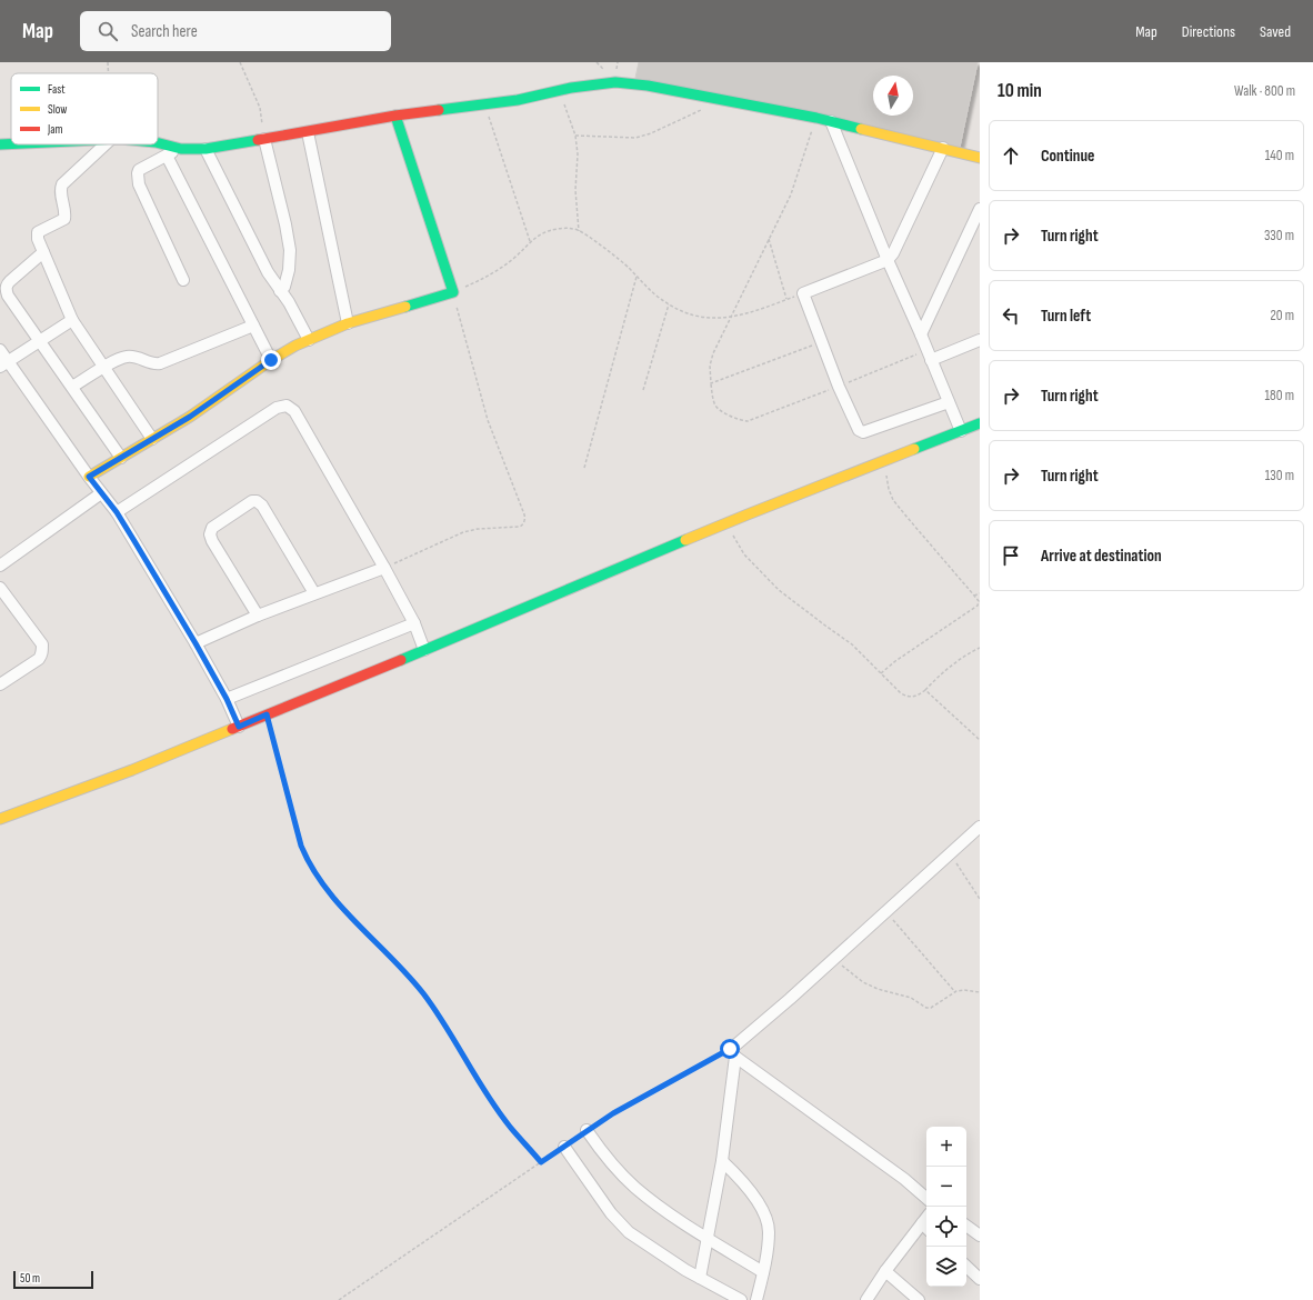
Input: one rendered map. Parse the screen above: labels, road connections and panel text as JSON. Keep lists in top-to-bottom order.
{
  "legend": ["Fast", "Slow", "Jam"],
  "scale_bar": "50 m",
  "north": "top",
  "page": {
    "header": "Map",
    "search": "Search here",
    "nav": ["Map", "Directions", "Saved"],
    "heading": ["10 min", "Walk · 800 m"],
    "list": [
      ["Continue", "140 m"],
      ["Turn right", "330 m"],
      ["Turn left", "20 m"],
      ["Turn right", "180 m"],
      ["Turn right", "130 m"],
      "Arrive at destination"
    ],
    "map_buttons": ["+", "−"],
    "scale": "50 m"
  }
}
